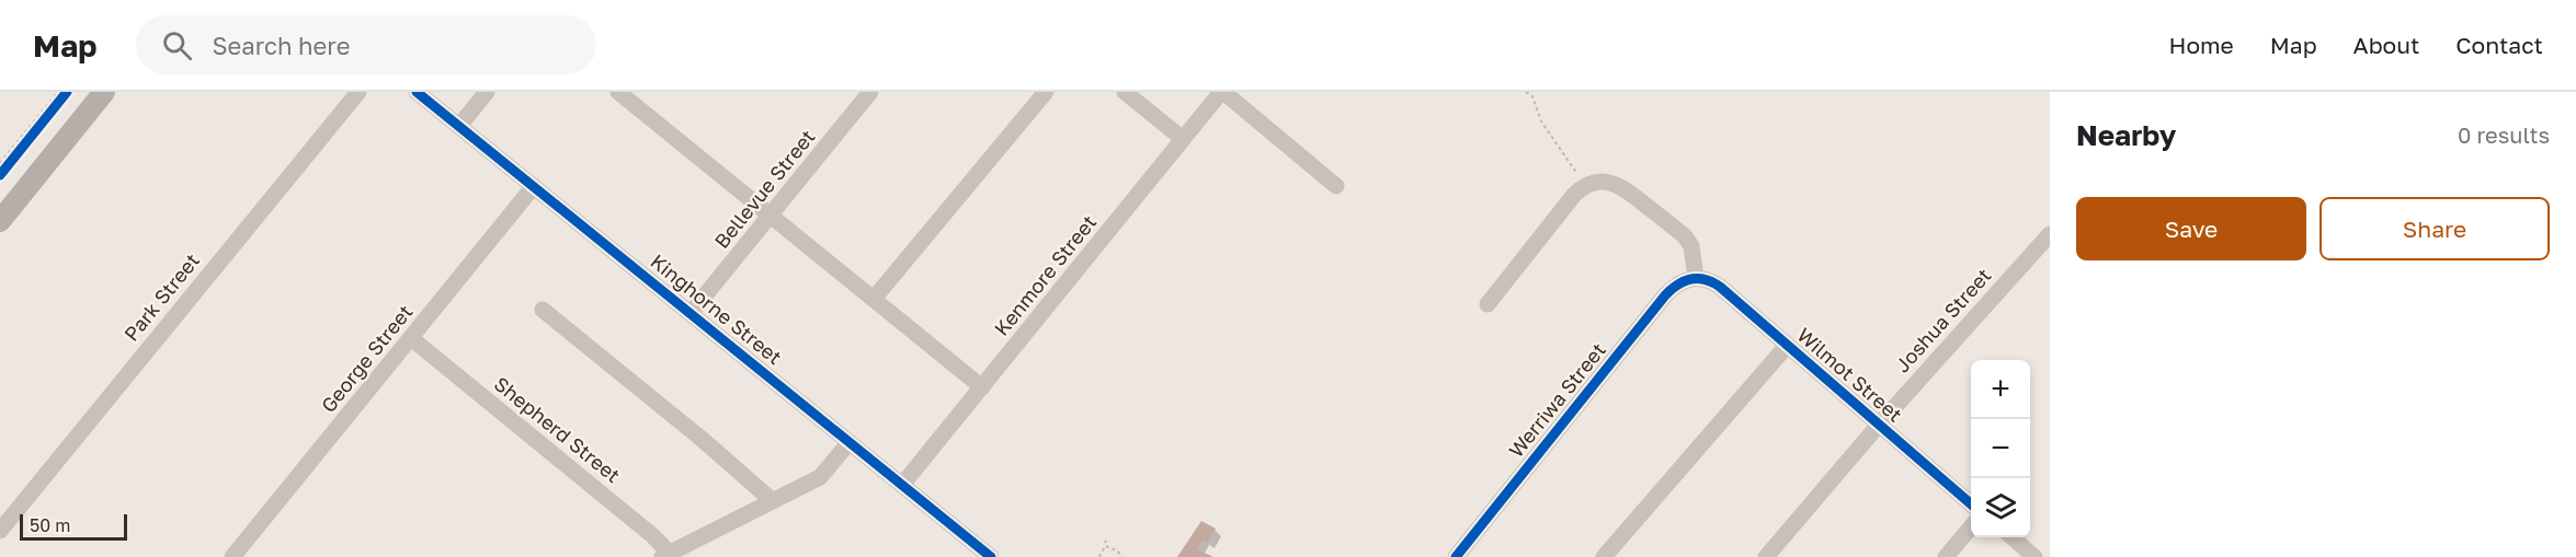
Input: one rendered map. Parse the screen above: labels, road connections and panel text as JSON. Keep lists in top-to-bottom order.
{
  "streets": {
    "street": [
      "Bellevue Street",
      "Kenmore Street",
      "Park Street",
      "Kinghorne Street",
      "Joshua Street",
      "George Street",
      "Wilmot Street",
      "Werriwa Street",
      "Shepherd Street"
    ]
  },
  "crossings": [
    ["Bellevue Street", "Kinghorne Street"],
    ["Kenmore Street", "Kinghorne Street"],
    ["Kinghorne Street", "George Street"],
    ["Joshua Street", "Wilmot Street"],
    ["George Street", "Shepherd Street"],
    ["Wilmot Street", "Werriwa Street"]
  ],
  "scale_bar": "50 m",
  "page": {
    "header": "Map",
    "search": "Search here",
    "nav": [
      "Home",
      "Map",
      "About",
      "Contact"
    ],
    "heading": ["Nearby", "0 results"],
    "buttons": ["Save", "Share"],
    "map_buttons": ["+", "−"],
    "scale": "50 m"
  }
}
